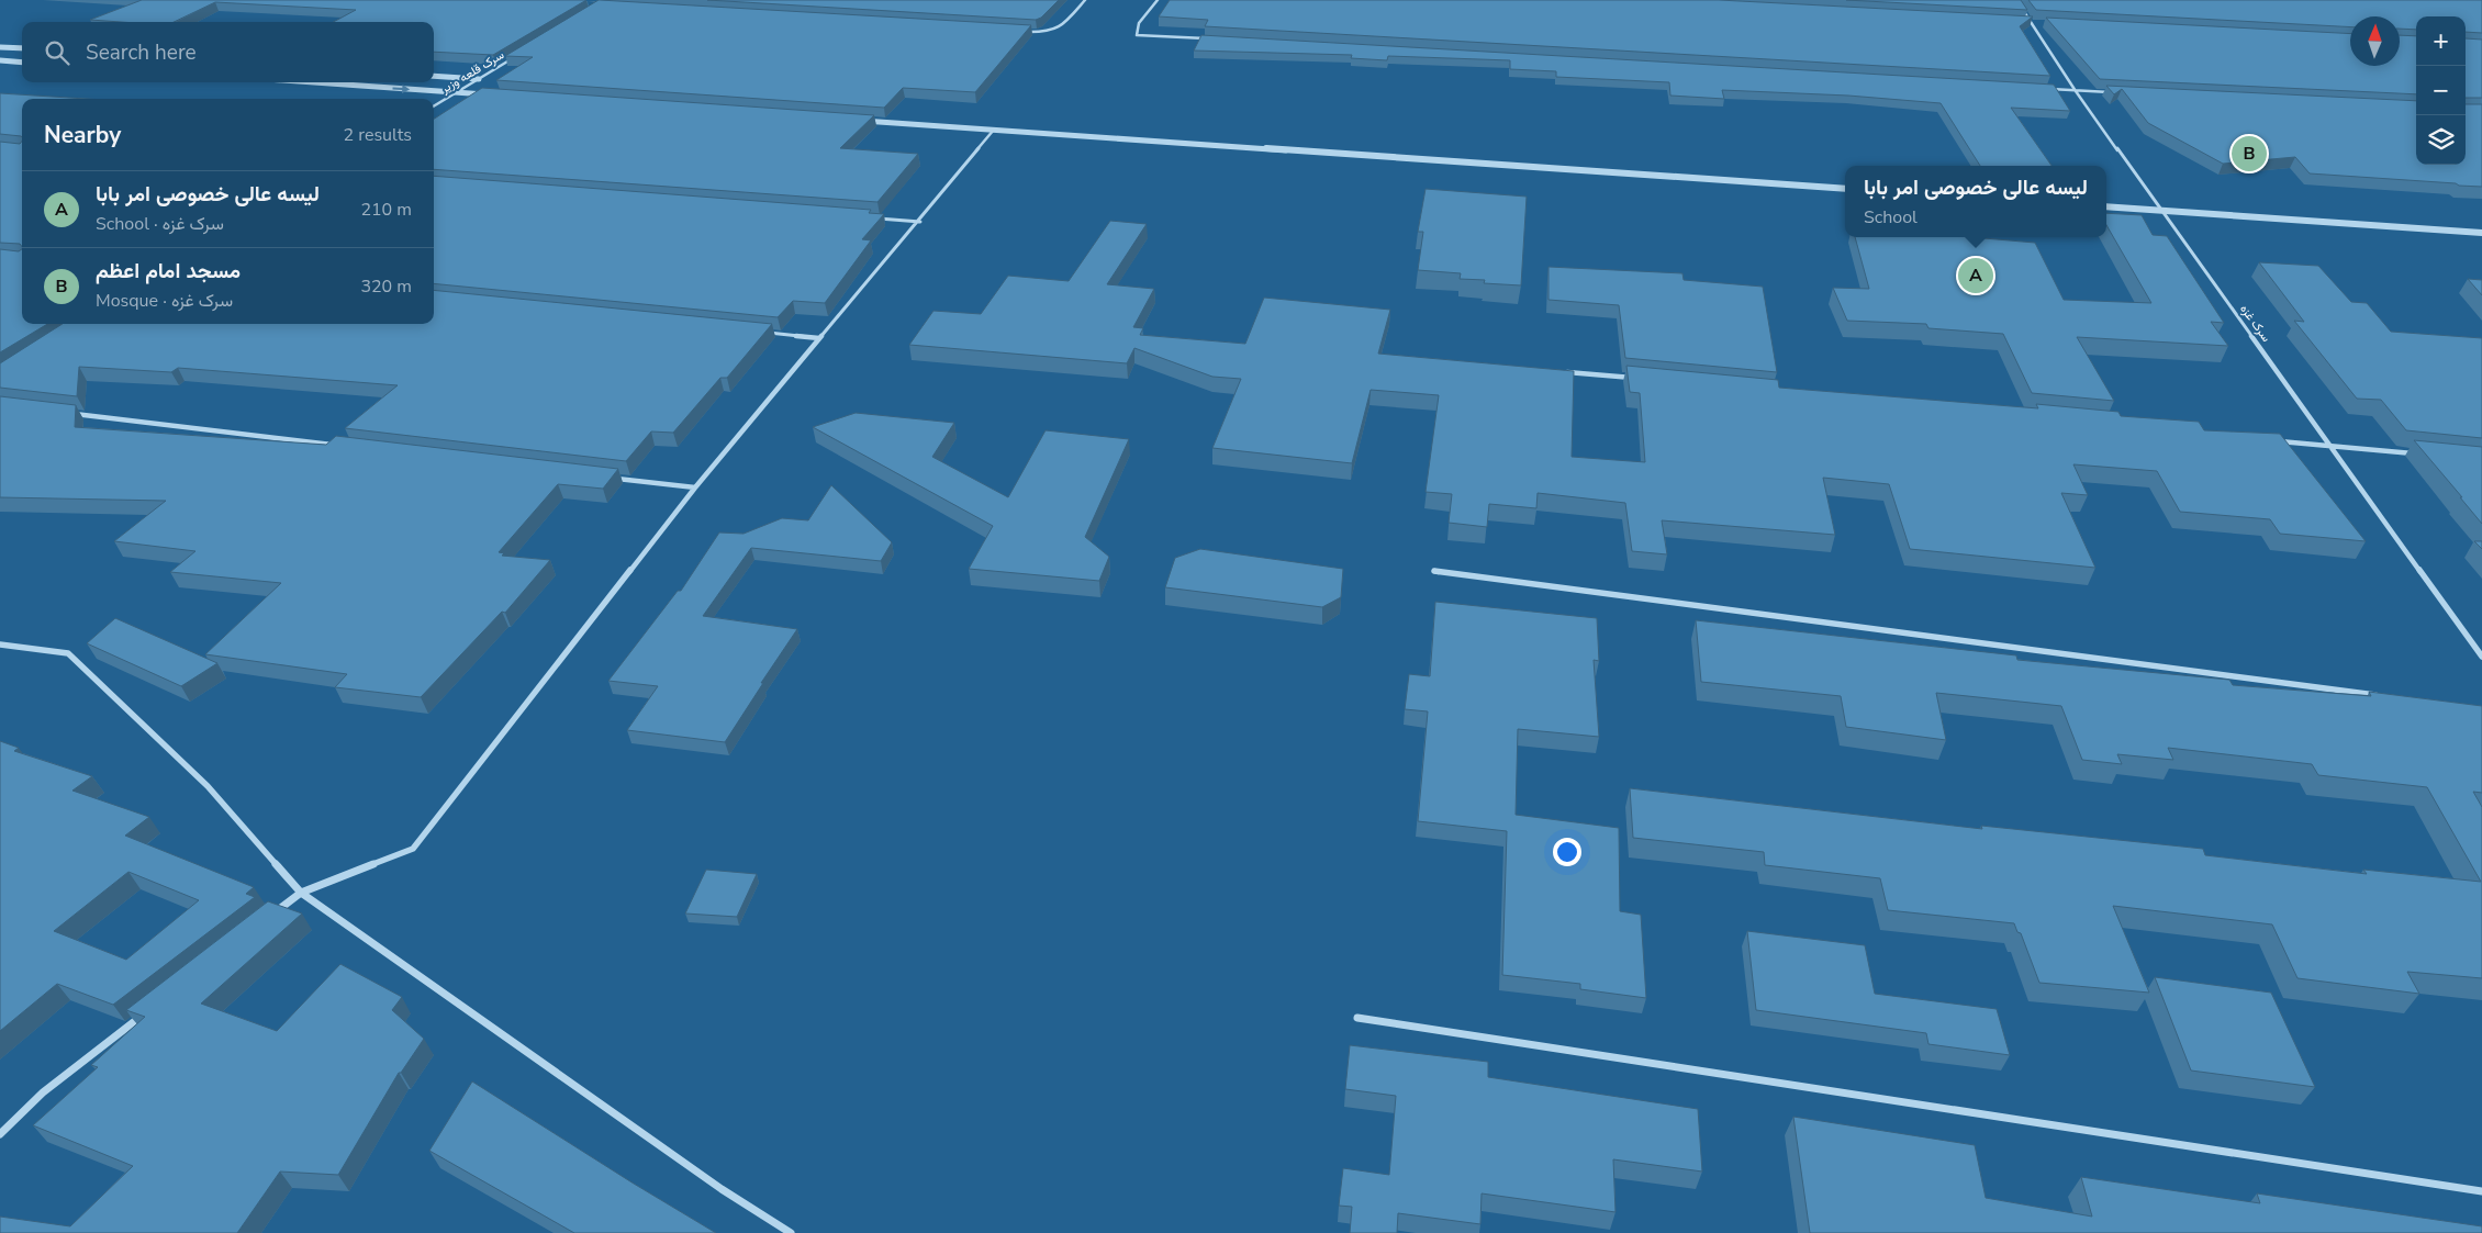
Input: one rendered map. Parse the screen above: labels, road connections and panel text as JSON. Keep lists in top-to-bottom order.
{
  "streets": {
    "street": ["سرک قلعه وزیر", "سرک غزه"]
  },
  "north": "top",
  "page": {
    "map_buttons": ["+", "−"],
    "search": "Search here",
    "heading": ["Nearby", "2 results"],
    "pins": ["B", "A"],
    "popup": ["لیسه عالی خصوصی امر بابا", "School"],
    "list": [
      {
        "mark": "A",
        "name": "لیسه عالی خصوصی امر بابا",
        "note": "School · سرک غزه",
        "value": "210 m"
      },
      {
        "mark": "B",
        "name": "مسجد امام اعظم",
        "note": "Mosque · سرک غزه",
        "value": "320 m"
      }
    ]
  }
}
